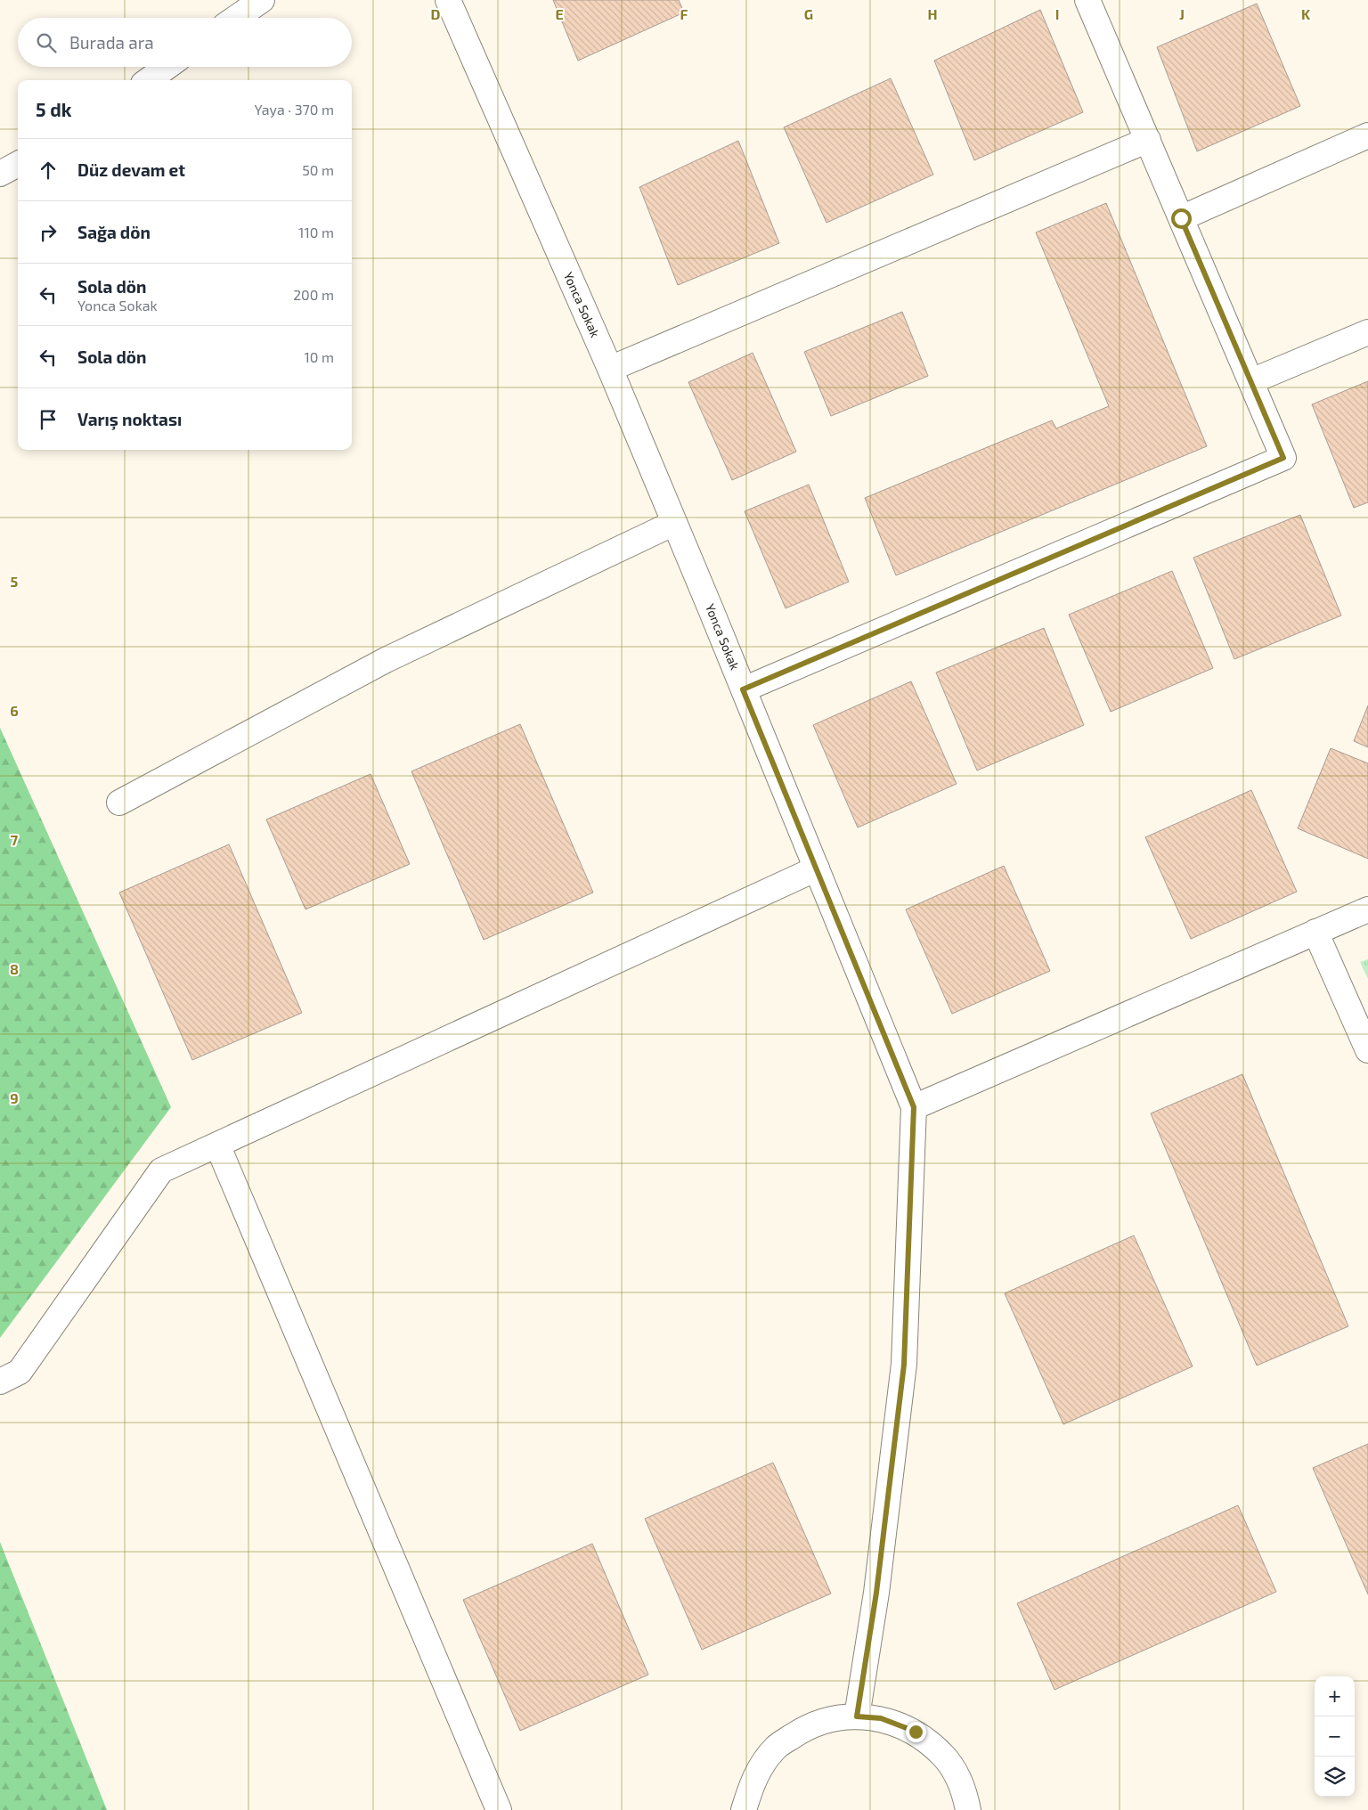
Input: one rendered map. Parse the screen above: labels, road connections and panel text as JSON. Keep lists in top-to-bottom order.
{
  "streets": {
    "street": ["Yonca Sokak"]
  },
  "page": {
    "search": "Burada ara",
    "heading": ["5 dk", "Yaya · 370 m"],
    "list": [
      ["Düz devam et", "50 m"],
      ["Sağa dön", "110 m"],
      ["Sola dön", "Yonca Sokak", "200 m"],
      ["Sola dön", "10 m"],
      "Varış noktası"
    ],
    "map_buttons": ["+", "−"]
  },
  "grid": {
    "columns": [
      "D",
      "E",
      "F",
      "G",
      "H",
      "I",
      "J",
      "K"
    ],
    "rows": [
      "5",
      "6",
      "7",
      "8",
      "9"
    ]
  }
}
